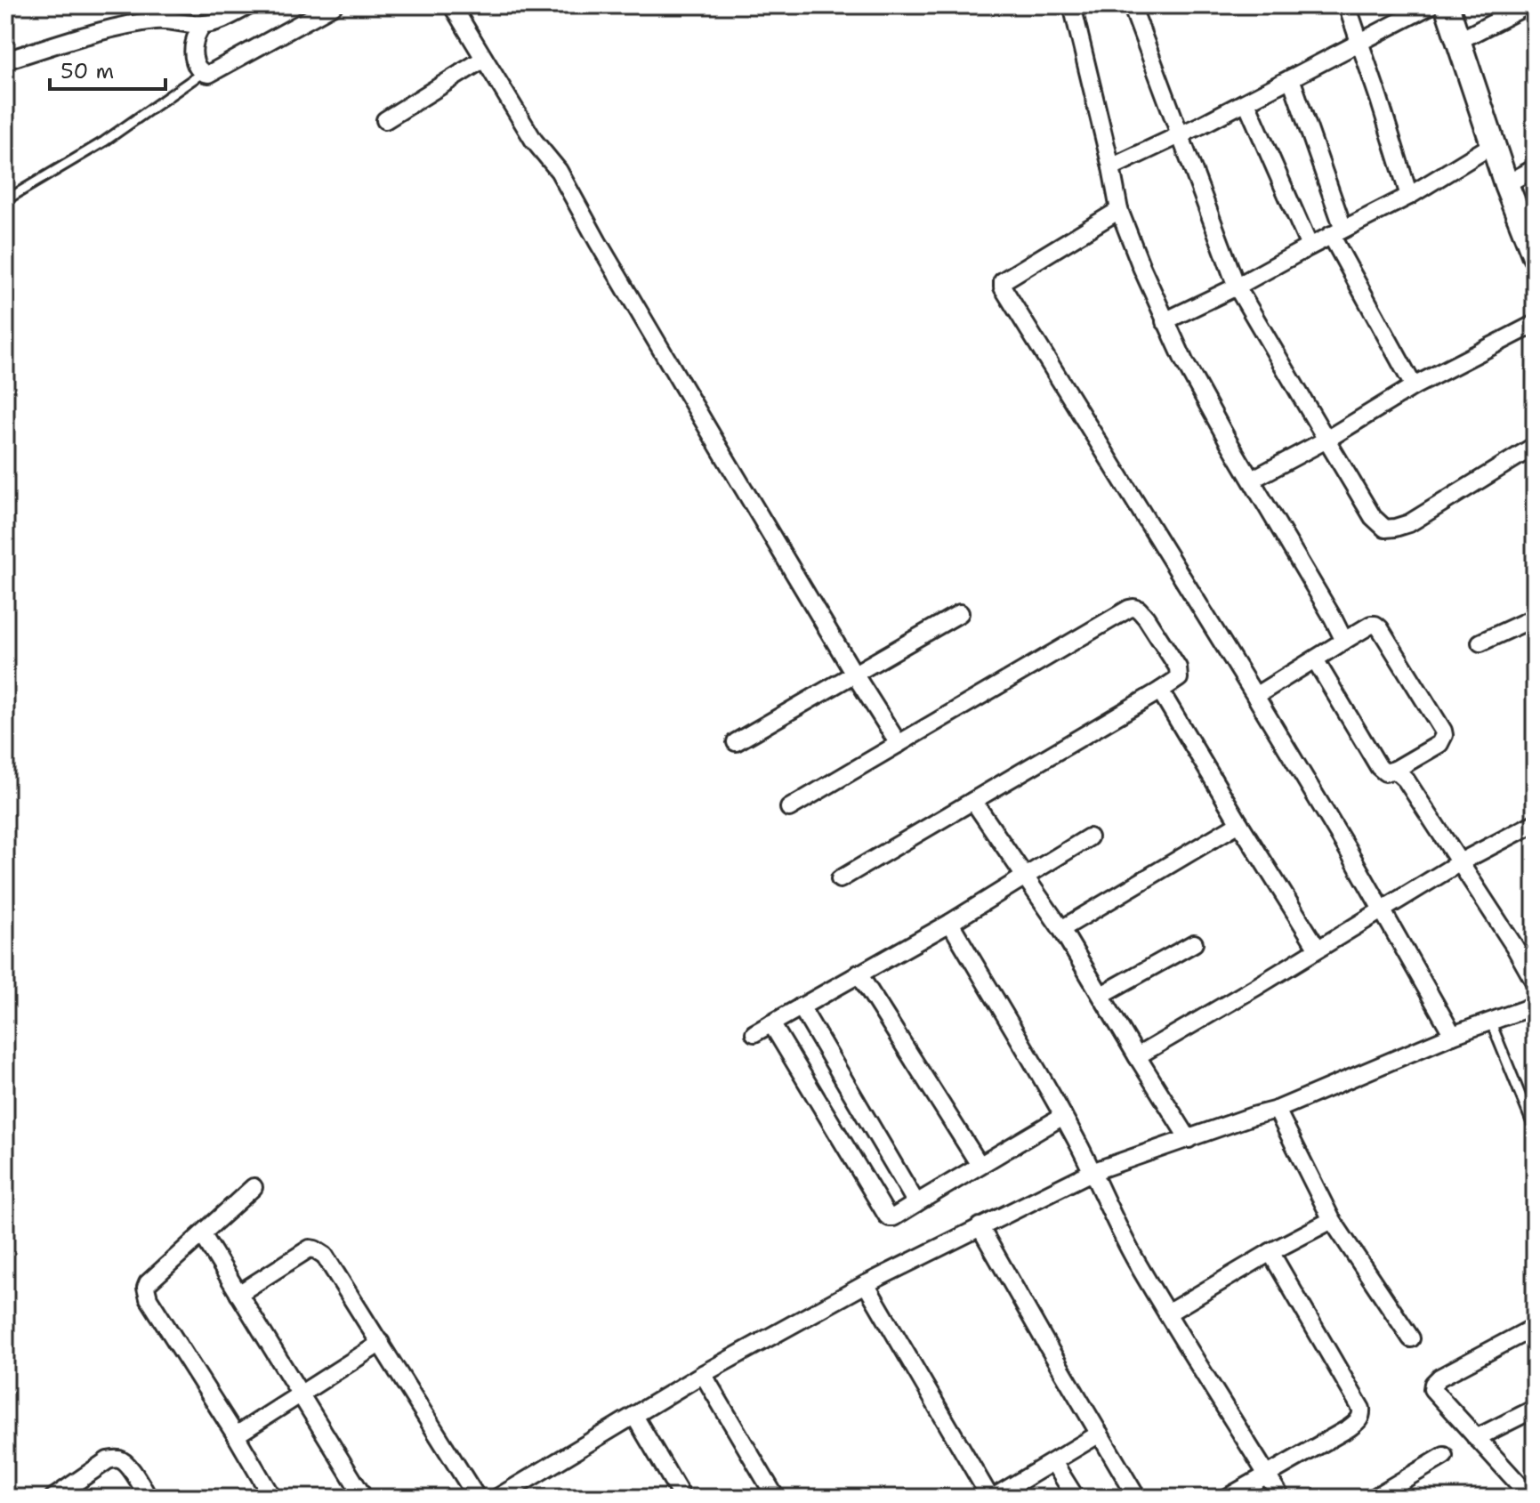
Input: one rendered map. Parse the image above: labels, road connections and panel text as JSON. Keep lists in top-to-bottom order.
{
  "scale_bar": "50 m"
}
